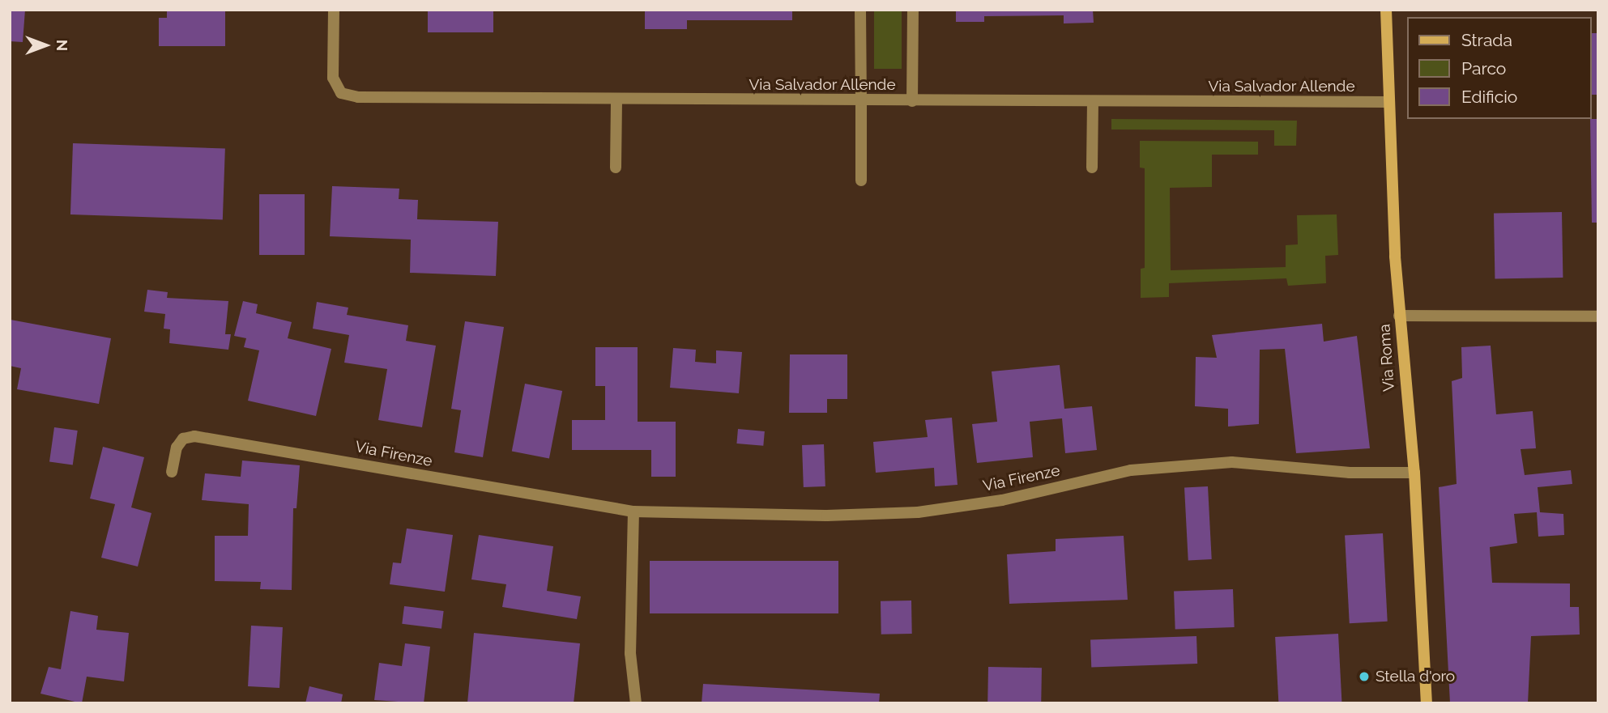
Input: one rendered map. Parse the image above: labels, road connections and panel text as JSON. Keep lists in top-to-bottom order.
{
  "streets": {
    "street": ["Via Salvador Allende", "Via Roma", "Via Firenze"]
  },
  "crossings": [
    ["Via Salvador Allende", "Via Roma"],
    ["Via Roma", "Via Firenze"]
  ],
  "places": ["Stella d'oro"],
  "legend": ["Strada", "Parco", "Edificio"],
  "north": "right"
}
